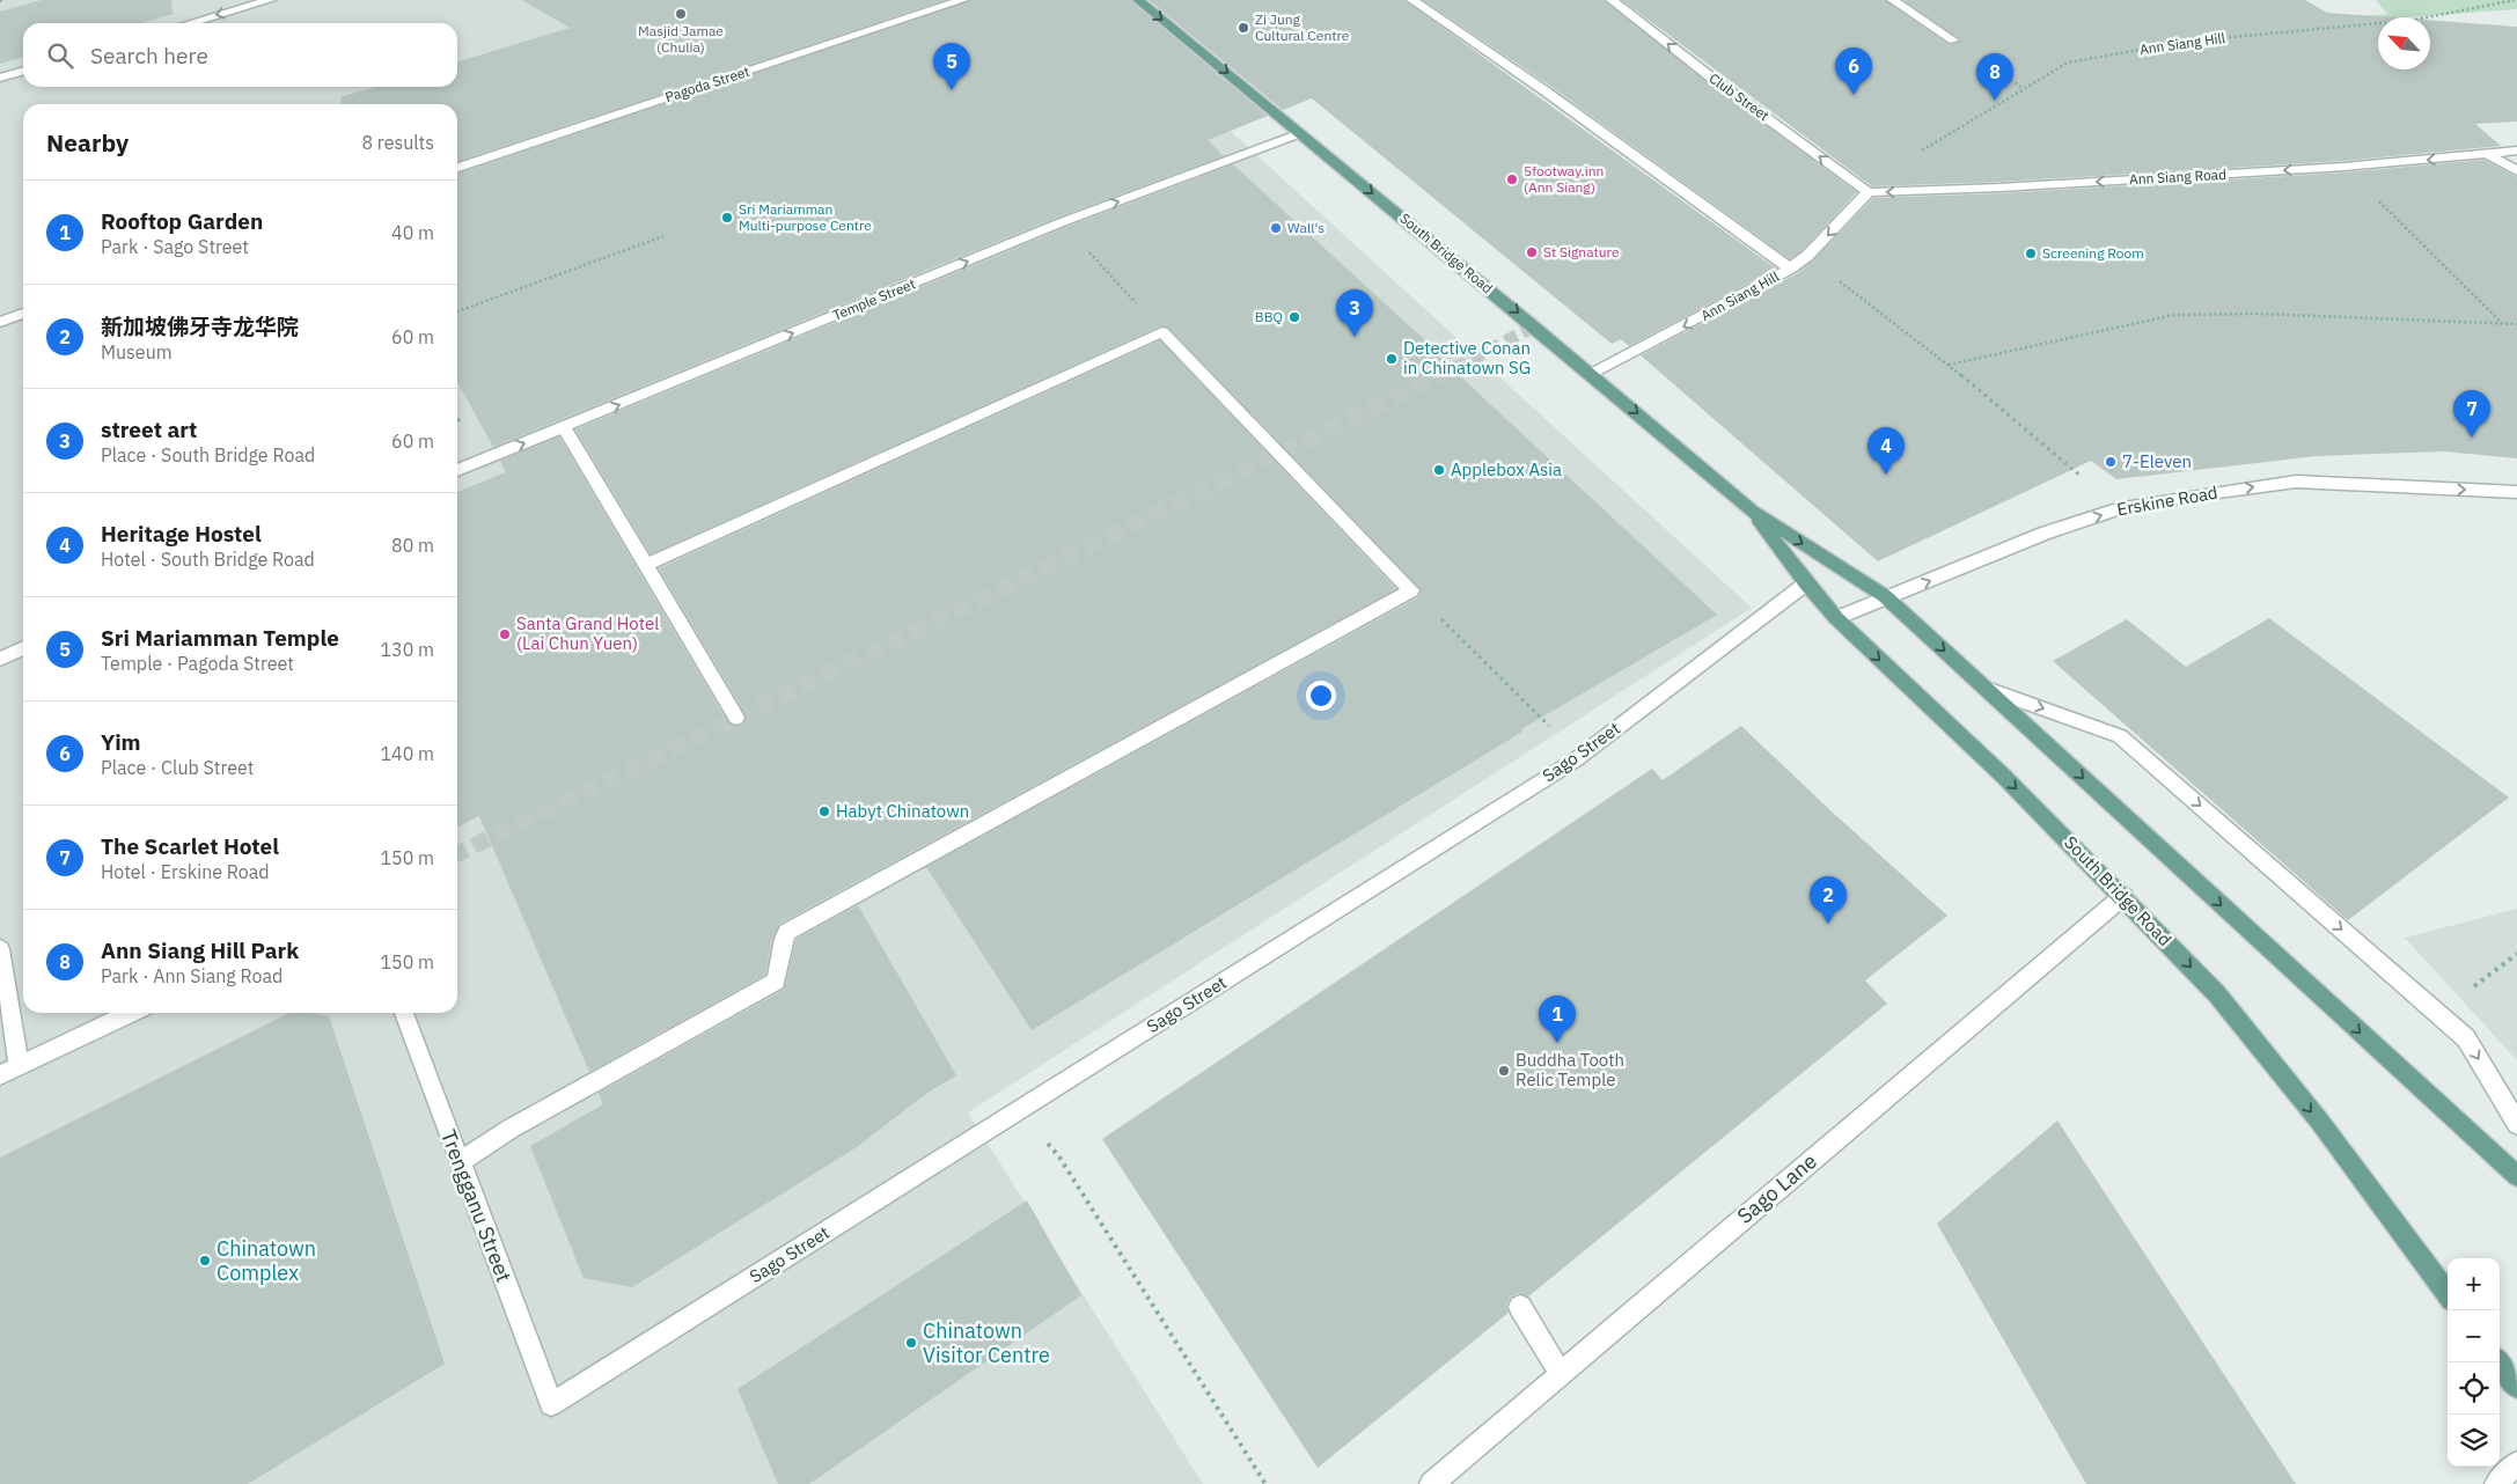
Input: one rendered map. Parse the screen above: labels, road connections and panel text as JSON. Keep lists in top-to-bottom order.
{
  "streets": {
    "main road": ["South Bridge Road"],
    "street": [
      "Ann Siang Hill",
      "Pagoda Street",
      "Club Street",
      "Ann Siang Road",
      "Temple Street",
      "Erskine Road",
      "Sago Street",
      "Sago Lane",
      "Trengganu Street"
    ]
  },
  "crossings": [
    ["Ann Siang Hill", "Club Street"],
    ["Ann Siang Hill", "Ann Siang Road"],
    ["Ann Siang Hill", "South Bridge Road"],
    ["Club Street", "Ann Siang Road"],
    ["South Bridge Road", "Temple Street"],
    ["South Bridge Road", "Erskine Road"],
    ["South Bridge Road", "Sago Street"],
    ["South Bridge Road", "Sago Lane"],
    ["Sago Street", "Trengganu Street"]
  ],
  "one_way": ["Ann Siang Road", "South Bridge Road", "Erskine Road"],
  "places": [
    "Masjid Jamae (Chulia)",
    "Zi Jung Cultural Centre",
    "5footway.inn (Ann Siang)",
    "Sri Mariamman Multi-purpose Centre",
    "Wall's",
    "St Signature",
    "Screening Room",
    "BBQ",
    "Detective Conan in Chinatown SG",
    "7-Eleven",
    "Applebox Asia",
    "Santa Grand Hotel (Lai Chun Yuen)",
    "Habyt Chinatown",
    "Buddha Tooth Relic Temple",
    "Chinatown Complex",
    "Chinatown Visitor Centre"
  ],
  "north": "top left",
  "page": {
    "search": "Search here",
    "pins": [
      "5",
      "6",
      "8",
      "3",
      "7",
      "4",
      "2",
      "1"
    ],
    "heading": ["Nearby", "8 results"],
    "list": [
      {
        "mark": "1",
        "name": "Rooftop Garden",
        "note": "Park · Sago Street",
        "value": "40 m"
      },
      {
        "mark": "2",
        "name": "新加坡佛牙寺龙华院",
        "note": "Museum",
        "value": "60 m"
      },
      {
        "mark": "3",
        "name": "street art",
        "note": "Place · South Bridge Road",
        "value": "60 m"
      },
      {
        "mark": "4",
        "name": "Heritage Hostel",
        "note": "Hotel · South Bridge Road",
        "value": "80 m"
      },
      {
        "mark": "5",
        "name": "Sri Mariamman Temple",
        "note": "Temple · Pagoda Street",
        "value": "130 m"
      },
      {
        "mark": "6",
        "name": "Yim",
        "note": "Place · Club Street",
        "value": "140 m"
      },
      {
        "mark": "7",
        "name": "The Scarlet Hotel",
        "note": "Hotel · Erskine Road",
        "value": "150 m"
      },
      {
        "mark": "8",
        "name": "Ann Siang Hill Park",
        "note": "Park · Ann Siang Road",
        "value": "150 m"
      }
    ],
    "map_buttons": ["+", "−"]
  }
}
